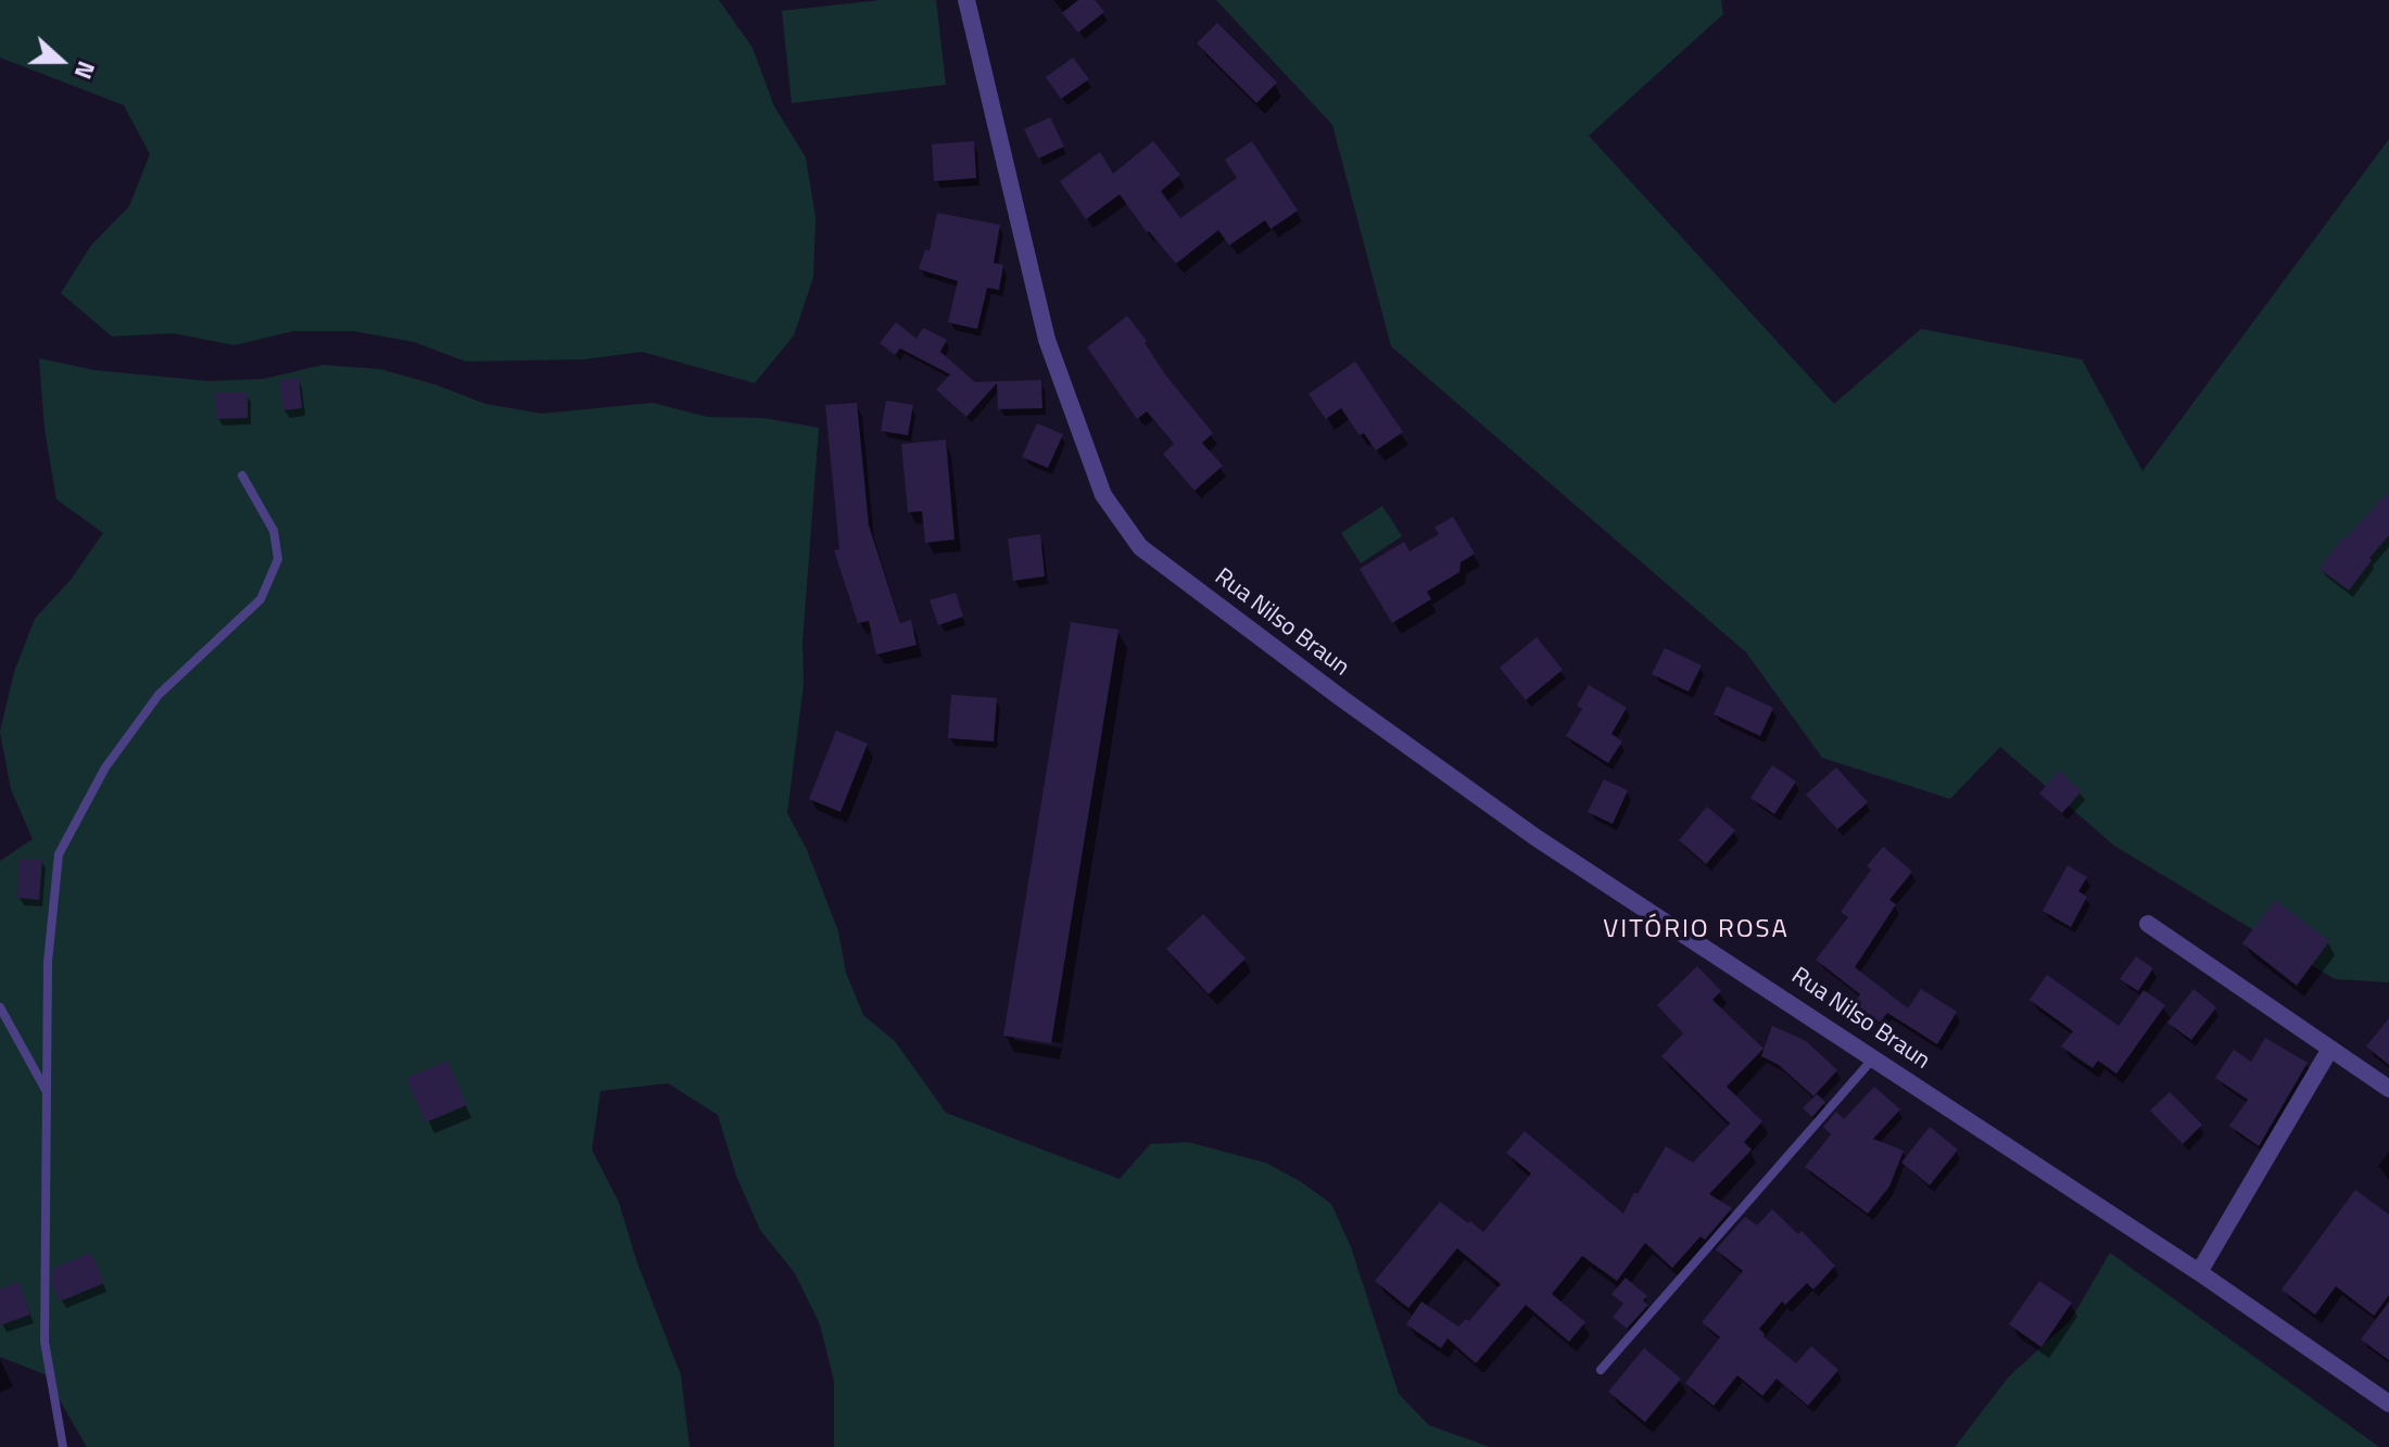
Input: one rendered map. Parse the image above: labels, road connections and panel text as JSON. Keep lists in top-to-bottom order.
{
  "streets": {
    "street": ["Rua Nilso Braun"]
  },
  "districts": ["VITÓRIO ROSA"],
  "north": "right"
}
